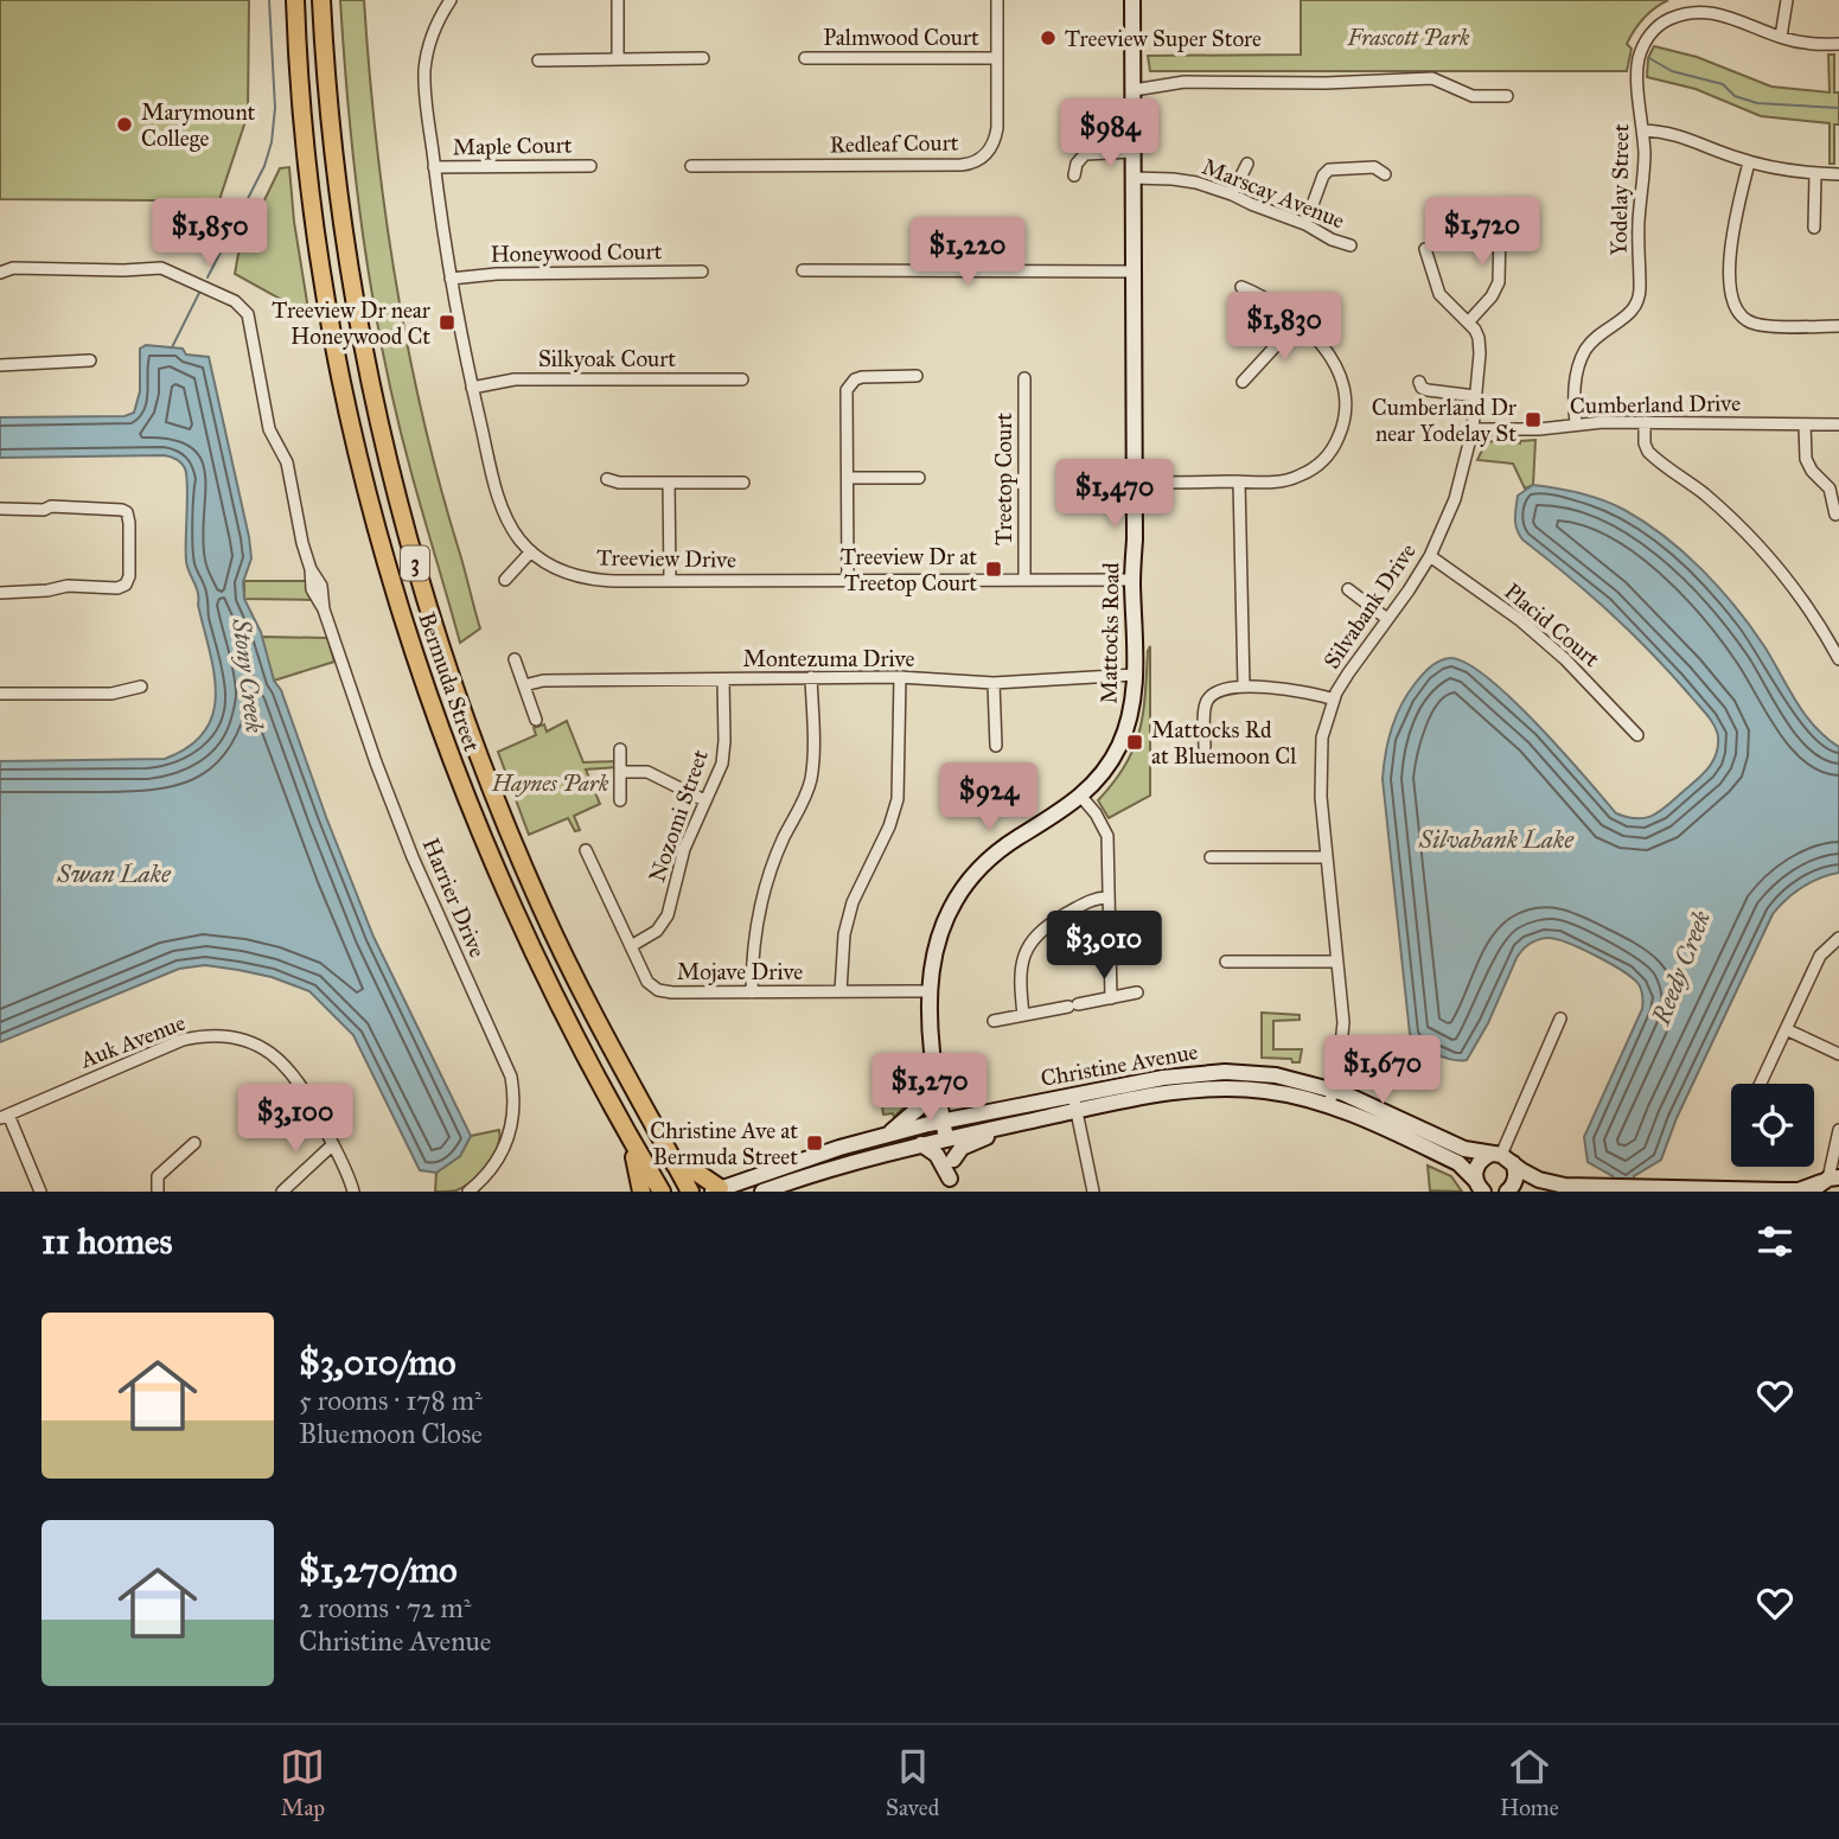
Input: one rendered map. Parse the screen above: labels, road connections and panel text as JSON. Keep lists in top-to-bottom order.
{
  "streets": {
    "main road": [
      "3",
      "Mattocks Road",
      "Bermuda Street",
      "Christine Avenue"
    ],
    "street": [
      "Palmwood Court",
      "Redleaf Court",
      "Maple Court",
      "Yodelay Street",
      "Marscay Avenue",
      "Honeywood Court",
      "Silkyoak Court",
      "Cumberland Drive",
      "Treetop Court",
      "Treeview Drive",
      "Silvabank Drive",
      "Placid Court",
      "Montezuma Drive",
      "Nozomi Street",
      "Harrier Drive",
      "Mojave Drive",
      "Auk Avenue"
    ]
  },
  "crossings": [
    ["Palmwood Court", "Redleaf Court"],
    ["Maple Court", "Treeview Drive"],
    ["Yodelay Street", "Cumberland Drive"],
    ["Marscay Avenue", "Mattocks Road"],
    ["Honeywood Court", "Treeview Drive"],
    ["Silkyoak Court", "Treeview Drive"],
    ["Cumberland Drive", "Silvabank Drive"],
    ["Treetop Court", "Treeview Drive"],
    ["Treeview Drive", "Mattocks Road"],
    ["Silvabank Drive", "Placid Court"],
    ["Silvabank Drive", "Christine Avenue"],
    ["Mattocks Road", "Montezuma Drive"],
    ["Mattocks Road", "Mojave Drive"],
    ["Montezuma Drive", "Nozomi Street"],
    ["Nozomi Street", "Mojave Drive"]
  ],
  "water": [
    "Stony Creek",
    "Silvabank Lake",
    "Swan Lake",
    "Reedy Creek"
  ],
  "parks": ["Frascott Park", "Haynes Park"],
  "places": {
    "other": ["Treeview Super Store", "Marymount College"],
    "transit": [
      "Treeview Dr near Honeywood Ct",
      "Cumberland Dr near Yodelay St",
      "Treeview Dr at Treetop Court",
      "Mattocks Rd at Bluemoon Cl",
      "Christine Ave at Bermuda Street"
    ]
  },
  "page": {
    "price": [
      "$984",
      "$1,720",
      "$1,850",
      "$1,220",
      "$1,830",
      "$1,470",
      "$924",
      "$3,010",
      "$1,670",
      "$1,270",
      "$3,100"
    ],
    "heading": "11 homes",
    "list": [
      {
        "name": "$3,010/mo",
        "note": "5 rooms · 178 m² · Bluemoon Close"
      },
      {
        "name": "$1,270/mo",
        "note": "2 rooms · 72 m² · Christine Avenue"
      }
    ],
    "tabs": ["Map", "Saved", "Home"]
  }
}
